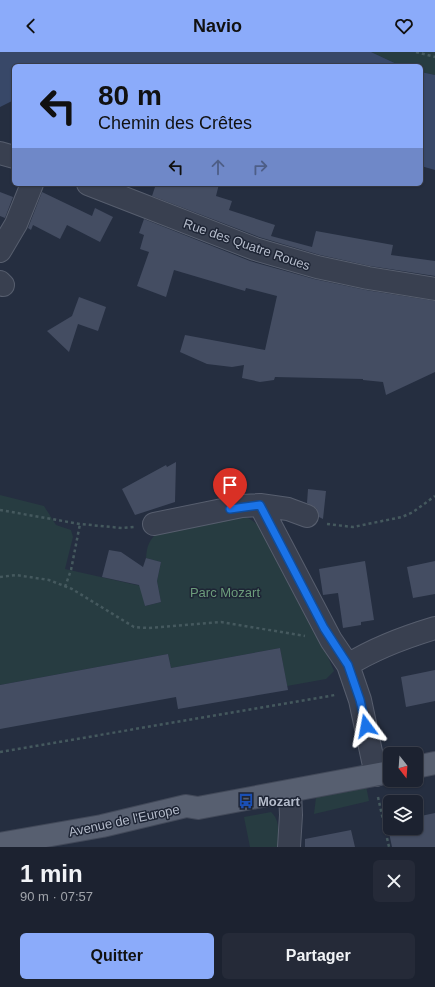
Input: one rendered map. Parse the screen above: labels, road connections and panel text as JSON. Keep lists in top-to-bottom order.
{
  "streets": {
    "main road": ["Avenue de l'Europe"],
    "street": ["Rue des Quatre Roues"]
  },
  "parks": ["Parc Mozart"],
  "places": {
    "bus stop": ["Mozart"]
  },
  "north": "bottom",
  "page": {
    "header": "Navio",
    "turn": ["80 m", "Chemin des Crêtes"],
    "heading": ["1 min", "90 m · 07:57"],
    "buttons": ["Quitter", "Partager"]
  }
}
